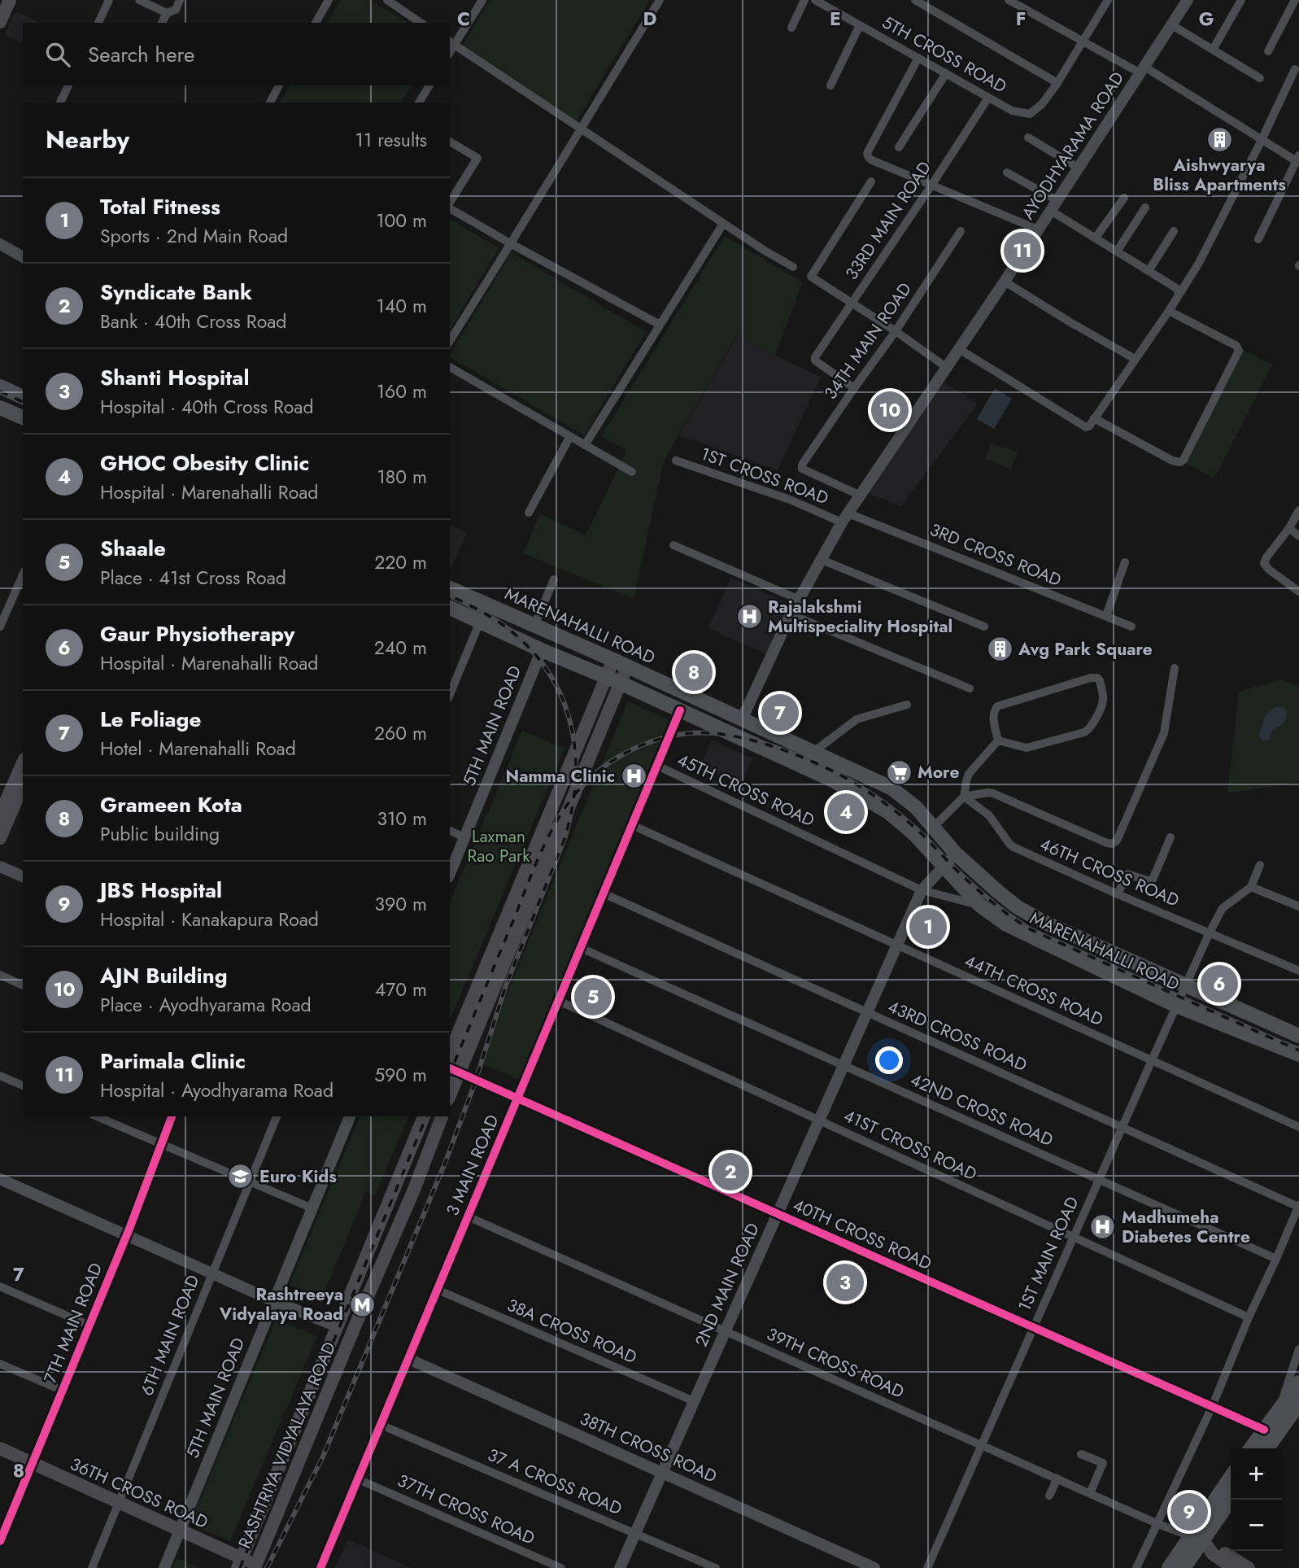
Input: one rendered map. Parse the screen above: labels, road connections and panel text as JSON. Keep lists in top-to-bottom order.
{
  "streets": {
    "main road": ["MARENAHALLI ROAD", "RASHTRIYA VIDYALAYA ROAD", "36TH CROSS ROAD"],
    "street": [
      "5TH CROSS ROAD",
      "AYODHYARAMA ROAD",
      "33RD MAIN ROAD",
      "34TH MAIN ROAD",
      "1ST CROSS ROAD",
      "3RD CROSS ROAD",
      "5TH MAIN ROAD",
      "45TH CROSS ROAD",
      "46TH CROSS ROAD",
      "44TH CROSS ROAD",
      "43RD CROSS ROAD",
      "42ND CROSS ROAD",
      "41ST CROSS ROAD",
      "3 MAIN ROAD",
      "40TH CROSS ROAD",
      "1ST MAIN ROAD",
      "2ND MAIN ROAD",
      "7TH MAIN ROAD",
      "38A CROSS ROAD",
      "6TH MAIN ROAD",
      "39TH CROSS ROAD",
      "38TH CROSS ROAD",
      "37 A CROSS ROAD",
      "37TH CROSS ROAD"
    ]
  },
  "crossings": [
    ["5TH CROSS ROAD", "33RD MAIN ROAD"],
    ["AYODHYARAMA ROAD", "34TH MAIN ROAD"],
    ["AYODHYARAMA ROAD", "1ST CROSS ROAD"],
    ["AYODHYARAMA ROAD", "3RD CROSS ROAD"],
    ["AYODHYARAMA ROAD", "MARENAHALLI ROAD"],
    ["33RD MAIN ROAD", "34TH MAIN ROAD"],
    ["1ST CROSS ROAD", "3RD CROSS ROAD"],
    ["MARENAHALLI ROAD", "5TH MAIN ROAD"],
    ["MARENAHALLI ROAD", "45TH CROSS ROAD"],
    ["MARENAHALLI ROAD", "3 MAIN ROAD"],
    ["MARENAHALLI ROAD", "1ST MAIN ROAD"],
    ["MARENAHALLI ROAD", "2ND MAIN ROAD"],
    ["5TH MAIN ROAD", "36TH CROSS ROAD"],
    ["45TH CROSS ROAD", "3 MAIN ROAD"],
    ["45TH CROSS ROAD", "2ND MAIN ROAD"],
    ["46TH CROSS ROAD", "1ST MAIN ROAD"],
    ["44TH CROSS ROAD", "3 MAIN ROAD"],
    ["44TH CROSS ROAD", "1ST MAIN ROAD"],
    ["44TH CROSS ROAD", "2ND MAIN ROAD"],
    ["43RD CROSS ROAD", "3 MAIN ROAD"],
    ["43RD CROSS ROAD", "1ST MAIN ROAD"],
    ["43RD CROSS ROAD", "2ND MAIN ROAD"],
    ["42ND CROSS ROAD", "3 MAIN ROAD"],
    ["42ND CROSS ROAD", "1ST MAIN ROAD"],
    ["42ND CROSS ROAD", "2ND MAIN ROAD"],
    ["41ST CROSS ROAD", "3 MAIN ROAD"],
    ["41ST CROSS ROAD", "1ST MAIN ROAD"],
    ["41ST CROSS ROAD", "2ND MAIN ROAD"],
    ["3 MAIN ROAD", "40TH CROSS ROAD"],
    ["3 MAIN ROAD", "38A CROSS ROAD"],
    ["3 MAIN ROAD", "39TH CROSS ROAD"],
    ["3 MAIN ROAD", "38TH CROSS ROAD"],
    ["3 MAIN ROAD", "37 A CROSS ROAD"],
    ["3 MAIN ROAD", "37TH CROSS ROAD"],
    ["40TH CROSS ROAD", "1ST MAIN ROAD"],
    ["40TH CROSS ROAD", "2ND MAIN ROAD"],
    ["1ST MAIN ROAD", "39TH CROSS ROAD"],
    ["2ND MAIN ROAD", "38A CROSS ROAD"],
    ["2ND MAIN ROAD", "39TH CROSS ROAD"],
    ["2ND MAIN ROAD", "38TH CROSS ROAD"],
    ["2ND MAIN ROAD", "37 A CROSS ROAD"],
    ["7TH MAIN ROAD", "36TH CROSS ROAD"],
    ["6TH MAIN ROAD", "36TH CROSS ROAD"],
    ["RASHTRIYA VIDYALAYA ROAD", "36TH CROSS ROAD"]
  ],
  "parks": ["Laxman Rao Park"],
  "places": {
    "building": ["Aishwyarya Bliss Apartments", "Avg Park Square"],
    "hospital": ["Rajalakshmi Multispeciality Hospital", "Namma Clinic", "Madhumeha Diabetes Centre"],
    "supermarket": ["More"],
    "school or university": ["Euro Kids"],
    "metro station": ["Rashtreeya Vidyalaya Road"]
  },
  "page": {
    "search": "Search here",
    "heading": ["Nearby", "11 results"],
    "list": [
      {
        "mark": "1",
        "name": "Total Fitness",
        "note": "Sports · 2nd Main Road",
        "value": "100 m"
      },
      {
        "mark": "2",
        "name": "Syndicate Bank",
        "note": "Bank · 40th Cross Road",
        "value": "140 m"
      },
      {
        "mark": "3",
        "name": "Shanti Hospital",
        "note": "Hospital · 40th Cross Road",
        "value": "160 m"
      },
      {
        "mark": "4",
        "name": "GHOC Obesity Clinic",
        "note": "Hospital · Marenahalli Road",
        "value": "180 m"
      },
      {
        "mark": "5",
        "name": "Shaale",
        "note": "Place · 41st Cross Road",
        "value": "220 m"
      },
      {
        "mark": "6",
        "name": "Gaur Physiotherapy",
        "note": "Hospital · Marenahalli Road",
        "value": "240 m"
      },
      {
        "mark": "7",
        "name": "Le Foliage",
        "note": "Hotel · Marenahalli Road",
        "value": "260 m"
      },
      {
        "mark": "8",
        "name": "Grameen Kota",
        "note": "Public building",
        "value": "310 m"
      },
      {
        "mark": "9",
        "name": "JBS Hospital",
        "note": "Hospital · Kanakapura Road",
        "value": "390 m"
      },
      {
        "mark": "10",
        "name": "AJN Building",
        "note": "Place · Ayodhyarama Road",
        "value": "470 m"
      },
      {
        "mark": "11",
        "name": "Parimala Clinic",
        "note": "Hospital · Ayodhyarama Road",
        "value": "590 m"
      }
    ],
    "pins": [
      "11",
      "10",
      "8",
      "7",
      "4",
      "1",
      "6",
      "5",
      "2",
      "3",
      "9"
    ],
    "map_buttons": ["+", "−"]
  },
  "grid": {
    "columns": [
      "C",
      "D",
      "E",
      "F",
      "G"
    ],
    "rows": ["7", "8"]
  }
}
